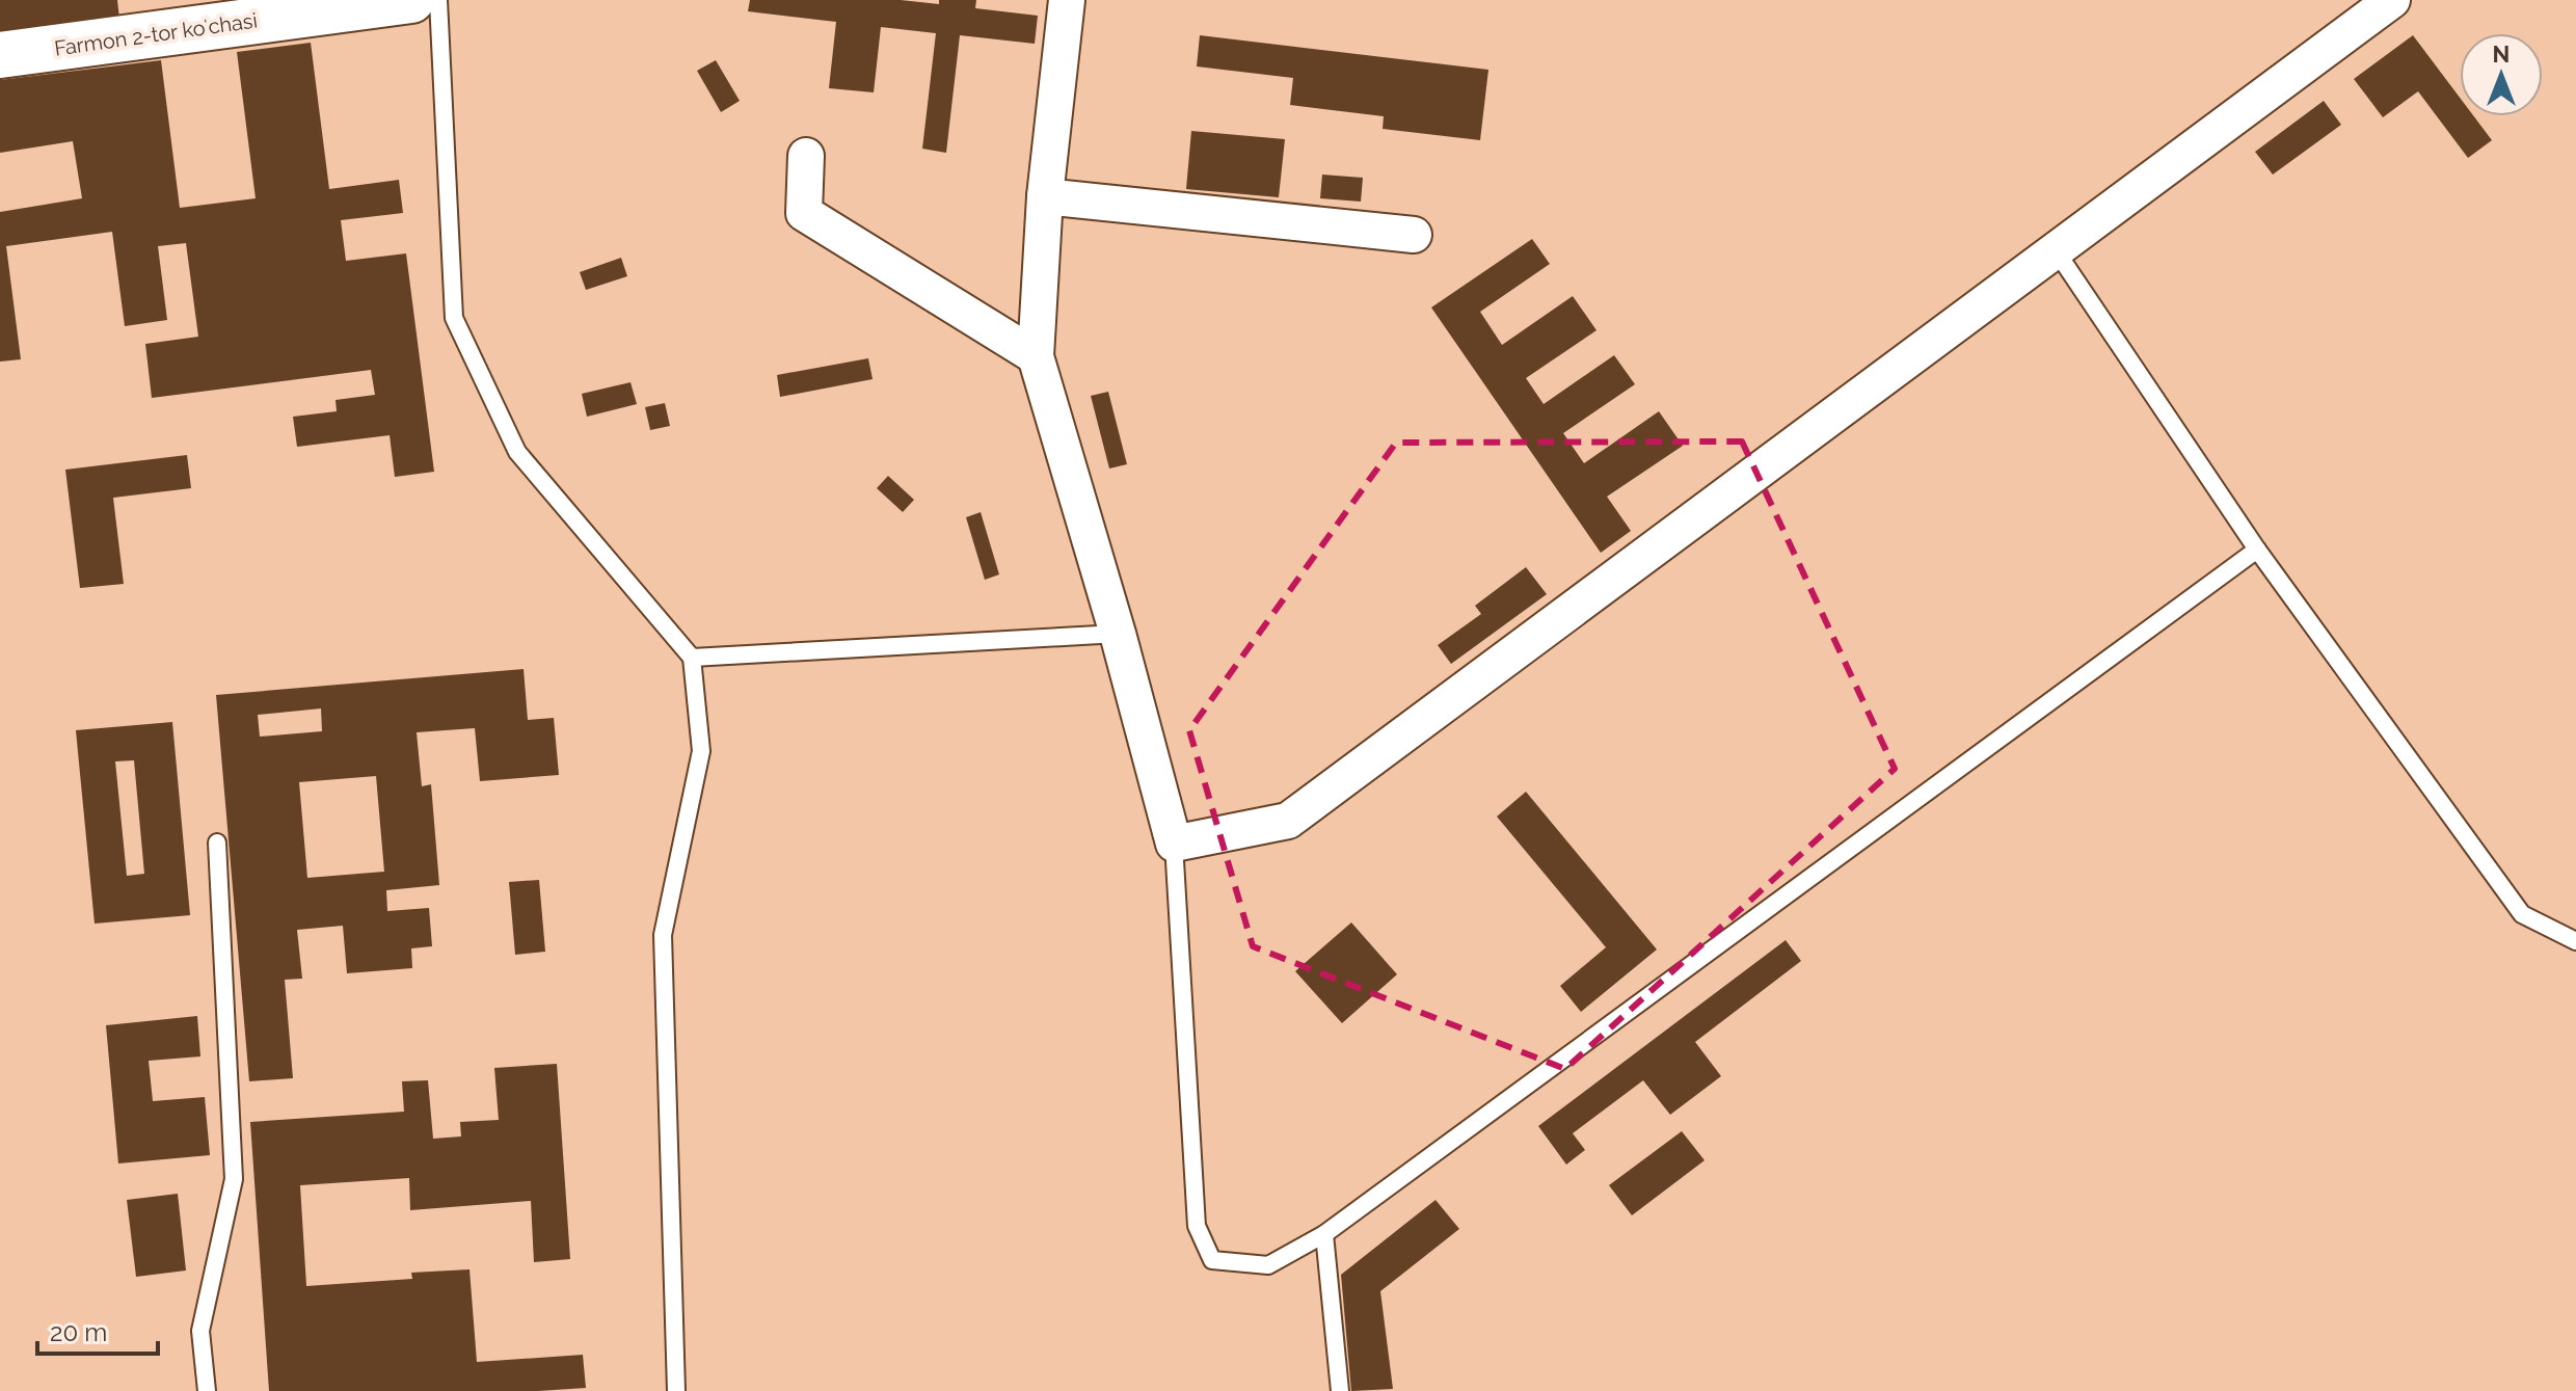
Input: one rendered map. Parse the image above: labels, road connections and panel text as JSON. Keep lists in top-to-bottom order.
{
  "streets": {
    "street": ["Farmon 2-tor koʻchasi"]
  },
  "scale_bar": "20 m",
  "north": "top"
}
